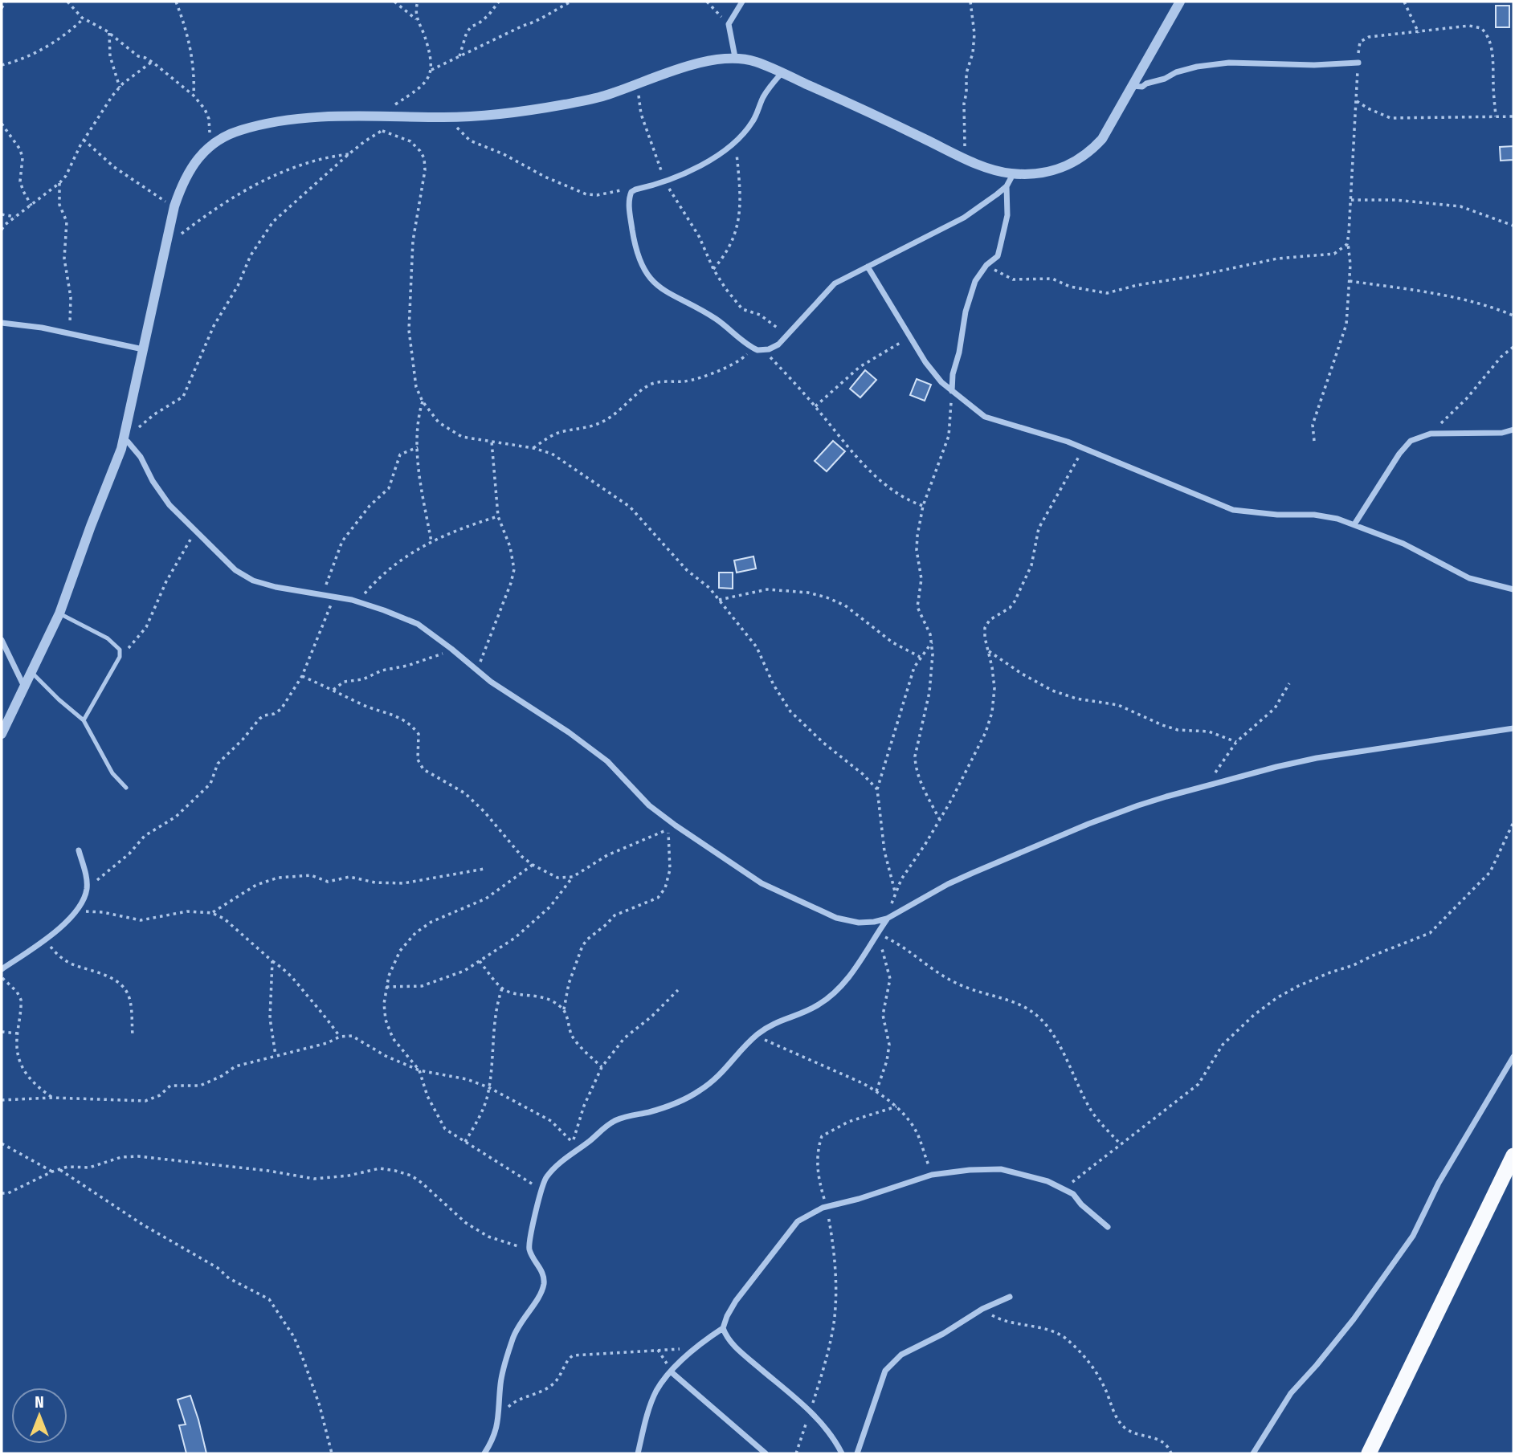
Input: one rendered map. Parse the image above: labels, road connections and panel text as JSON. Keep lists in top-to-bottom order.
{
  "north": "top"
}
